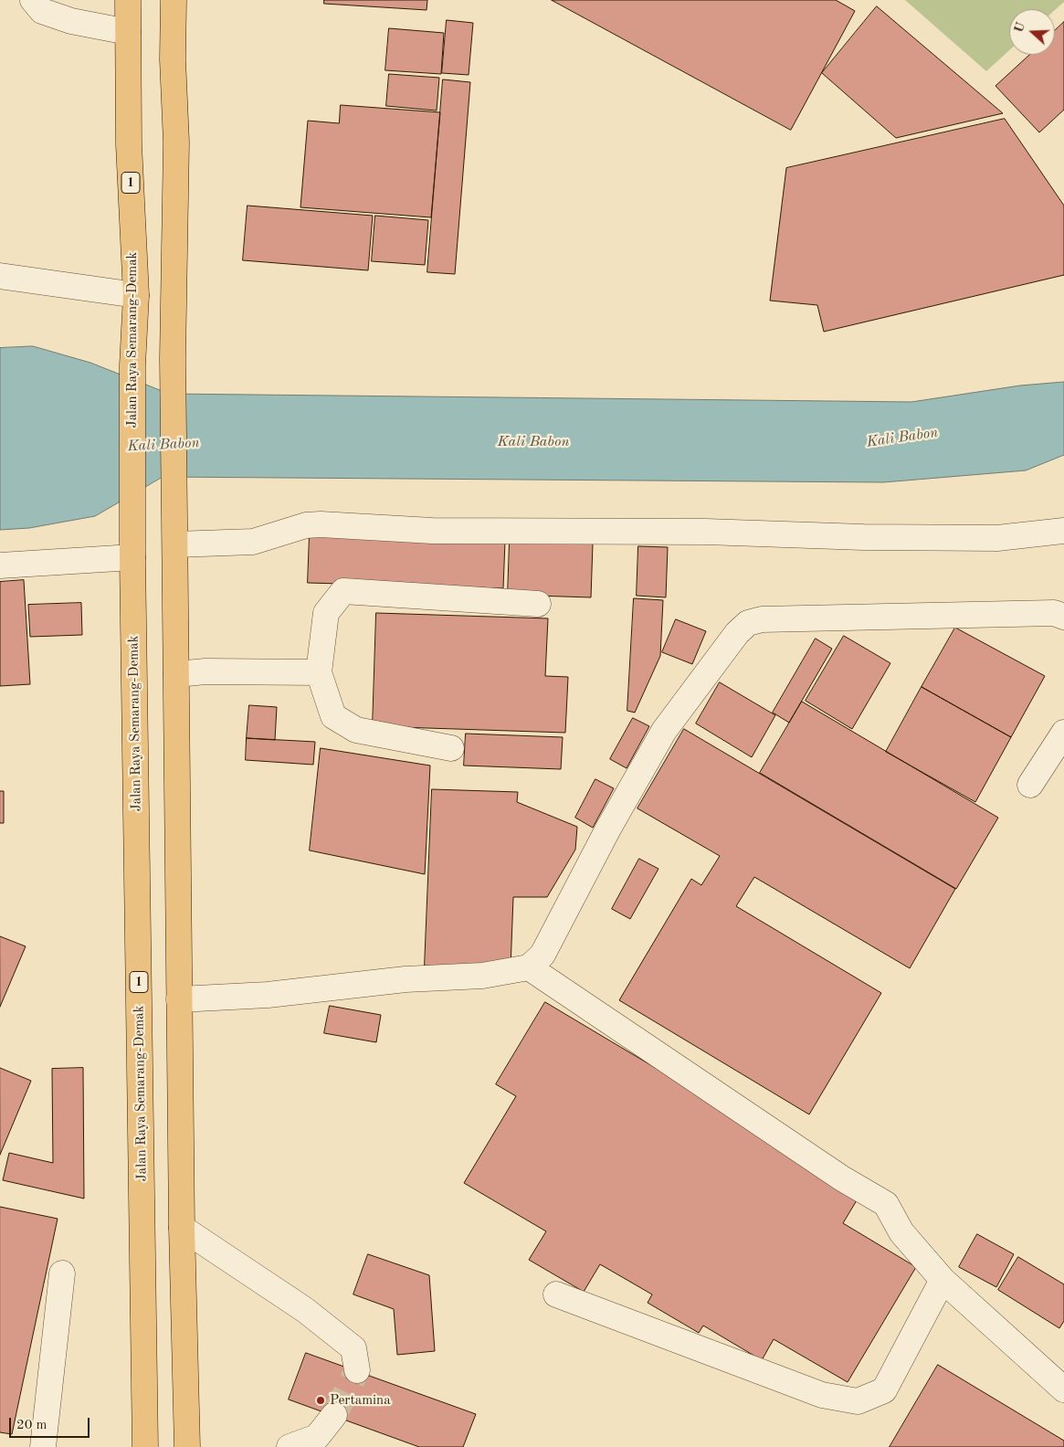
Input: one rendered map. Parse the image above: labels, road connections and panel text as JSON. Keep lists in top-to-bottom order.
{
  "streets": {
    "highway": ["1", "Jalan Raya Semarang-Demak"]
  },
  "water": ["Kali Babon"],
  "places": ["Pertamina"],
  "scale_bar": "20 m",
  "north": "left"
}
